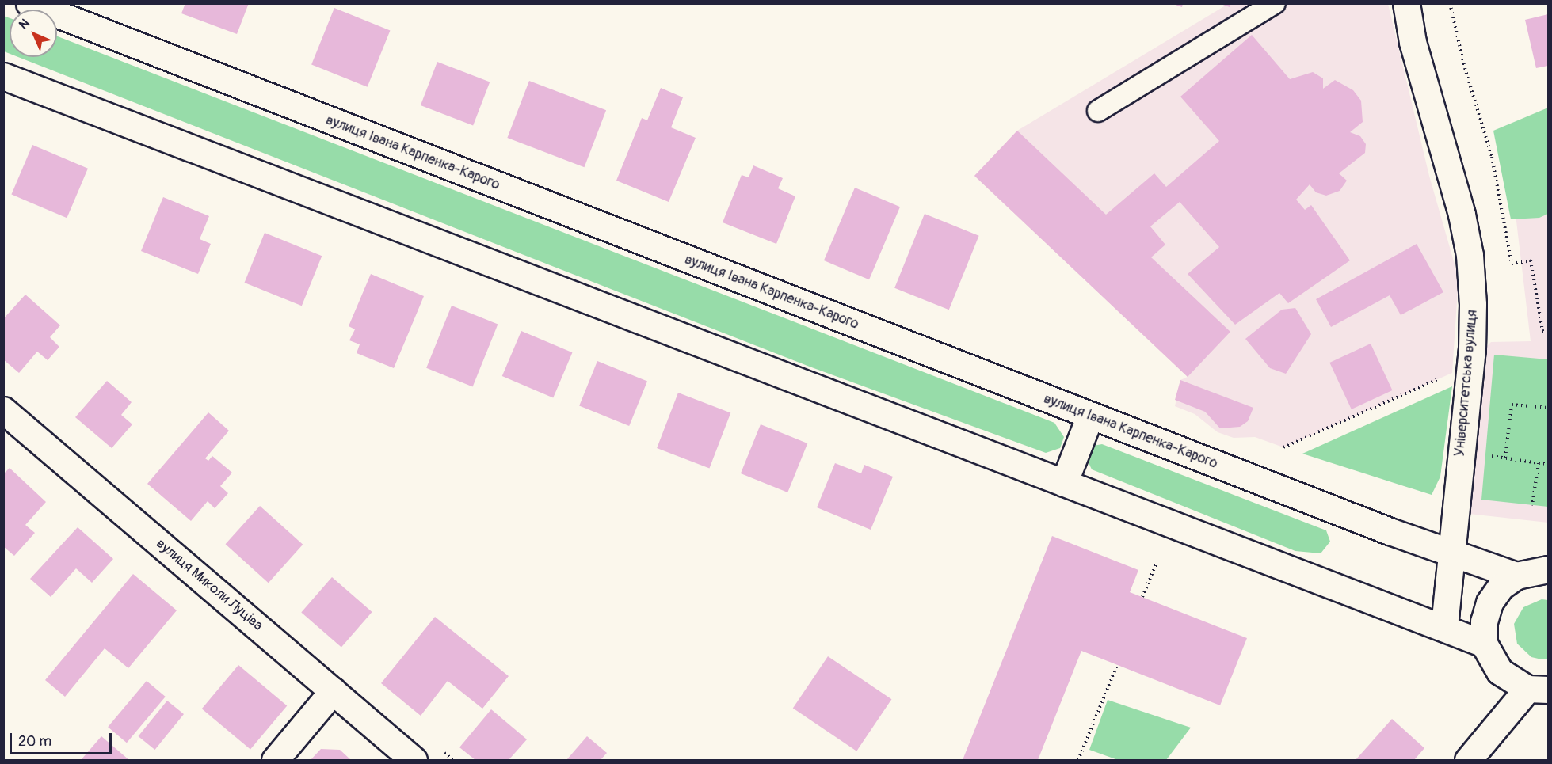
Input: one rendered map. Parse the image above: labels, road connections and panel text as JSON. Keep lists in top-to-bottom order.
{
  "streets": {
    "main road": ["вулиця Івана Карпенка-Карого", "Університетська вулиця", "вулиця Миколи Луціва"]
  },
  "crossings": [
    ["вулиця Івана Карпенка-Карого", "Університетська вулиця"]
  ],
  "scale_bar": "20 m",
  "north": "top left"
}
